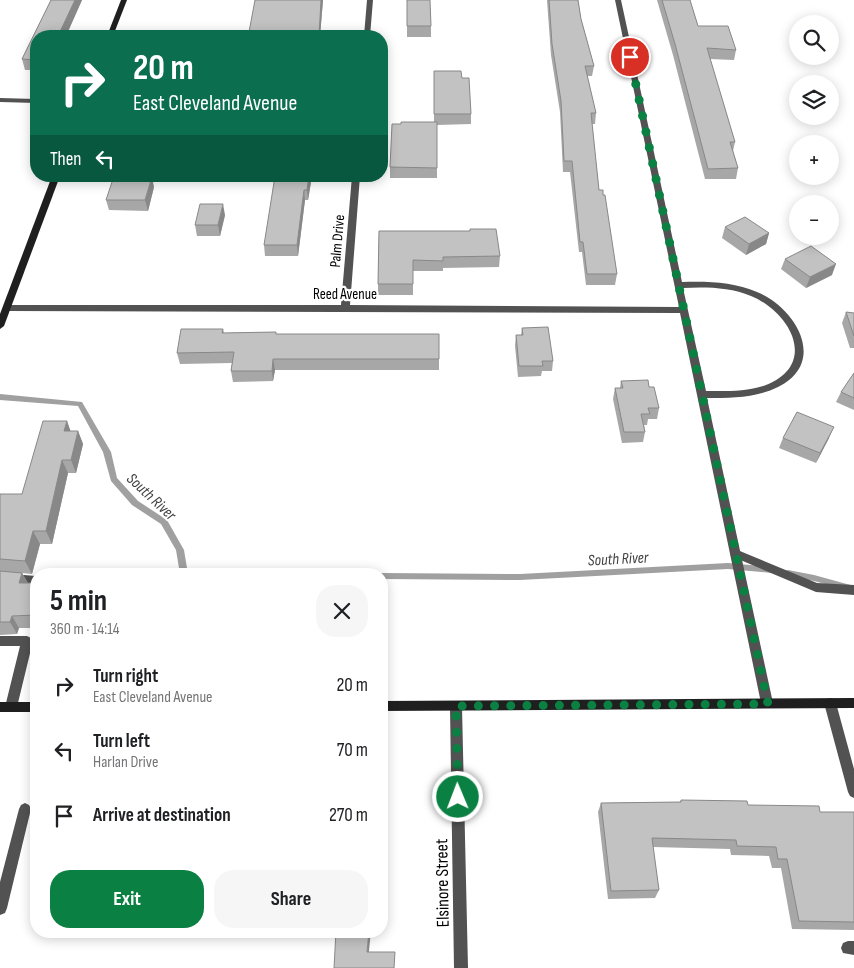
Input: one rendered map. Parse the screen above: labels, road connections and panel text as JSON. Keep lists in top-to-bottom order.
{
  "streets": {
    "street": ["Palm Drive", "Reed Avenue", "Elsinore Street"]
  },
  "crossings": [
    ["Palm Drive", "Reed Avenue"]
  ],
  "water": ["South River"],
  "page": {
    "map_buttons": ["+", "−"],
    "turn": ["20 m", "East Cleveland Avenue"],
    "then": "Then",
    "heading": ["5 min", "360 m · 14:14"],
    "list": [
      {
        "name": "Turn right",
        "note": "East Cleveland Avenue",
        "value": "20 m"
      },
      {
        "name": "Turn left",
        "note": "Harlan Drive",
        "value": "70 m"
      },
      {
        "name": "Arrive at destination",
        "value": "270 m"
      }
    ],
    "buttons": ["Exit", "Share"]
  }
}
